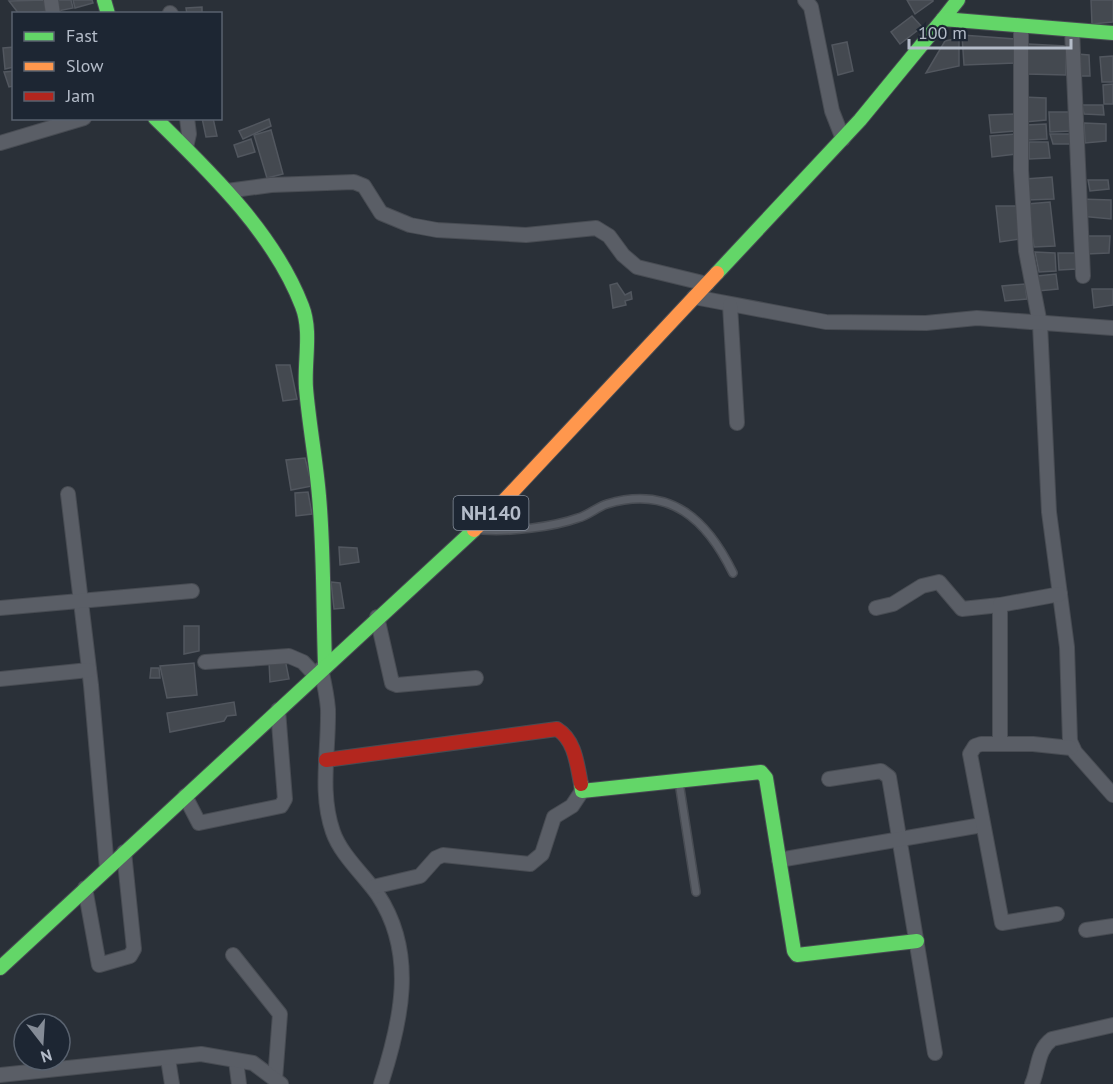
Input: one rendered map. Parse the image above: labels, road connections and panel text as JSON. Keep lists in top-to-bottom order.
{
  "streets": {
    "main road": ["NH140"]
  },
  "legend": ["Fast", "Slow", "Jam"],
  "scale_bar": "100 m",
  "north": "bottom"
}
